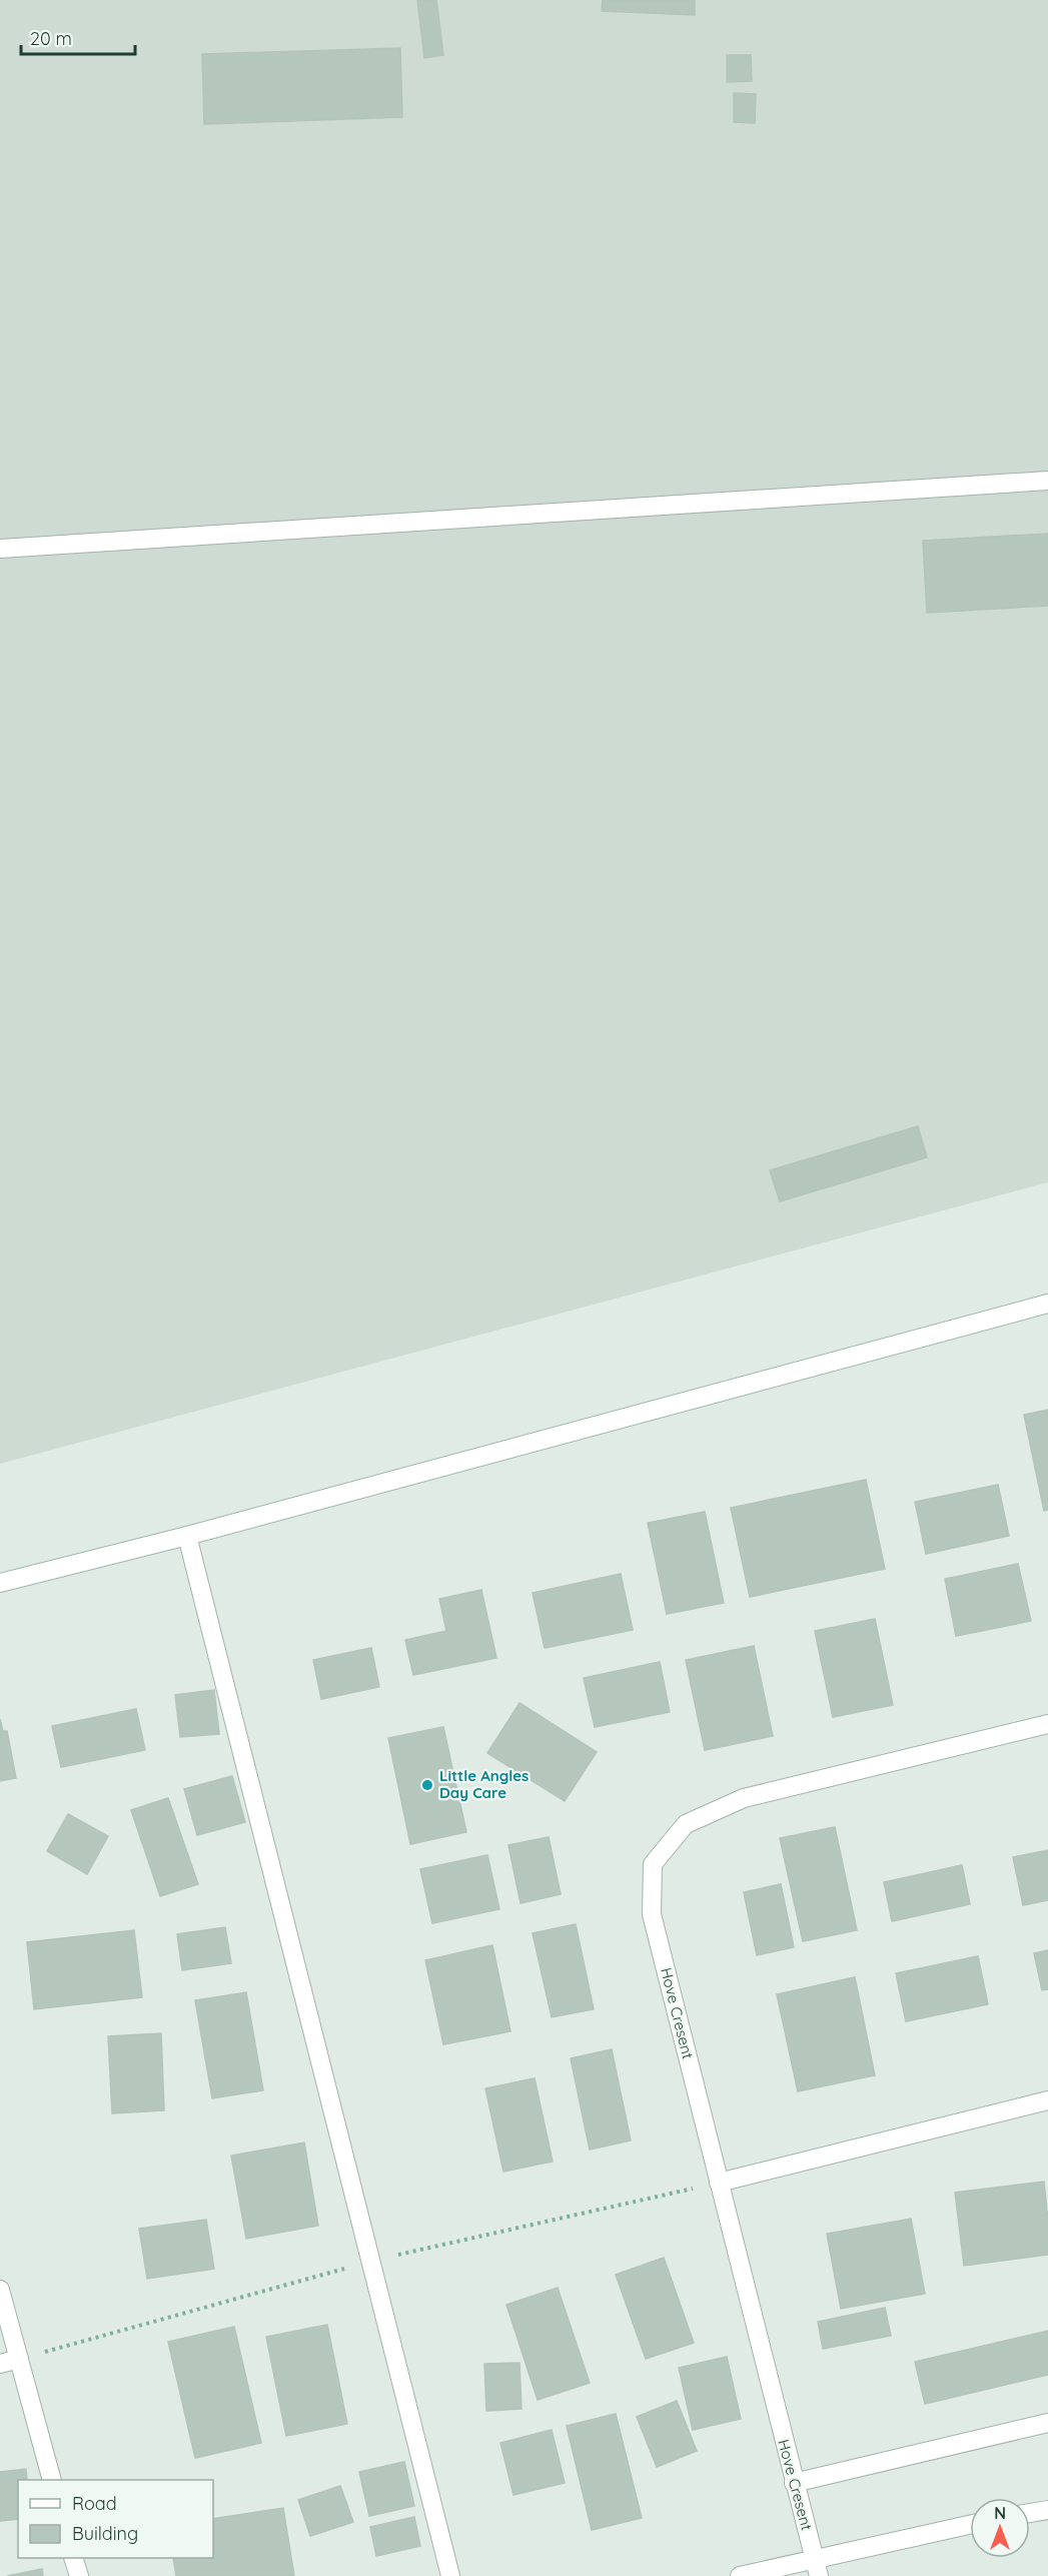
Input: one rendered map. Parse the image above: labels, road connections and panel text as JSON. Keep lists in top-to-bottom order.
{
  "streets": {
    "street": ["Hove Cresent"]
  },
  "places": ["Little Angles Day Care"],
  "legend": ["Road", "Building"],
  "scale_bar": "20 m",
  "north": "top"
}
